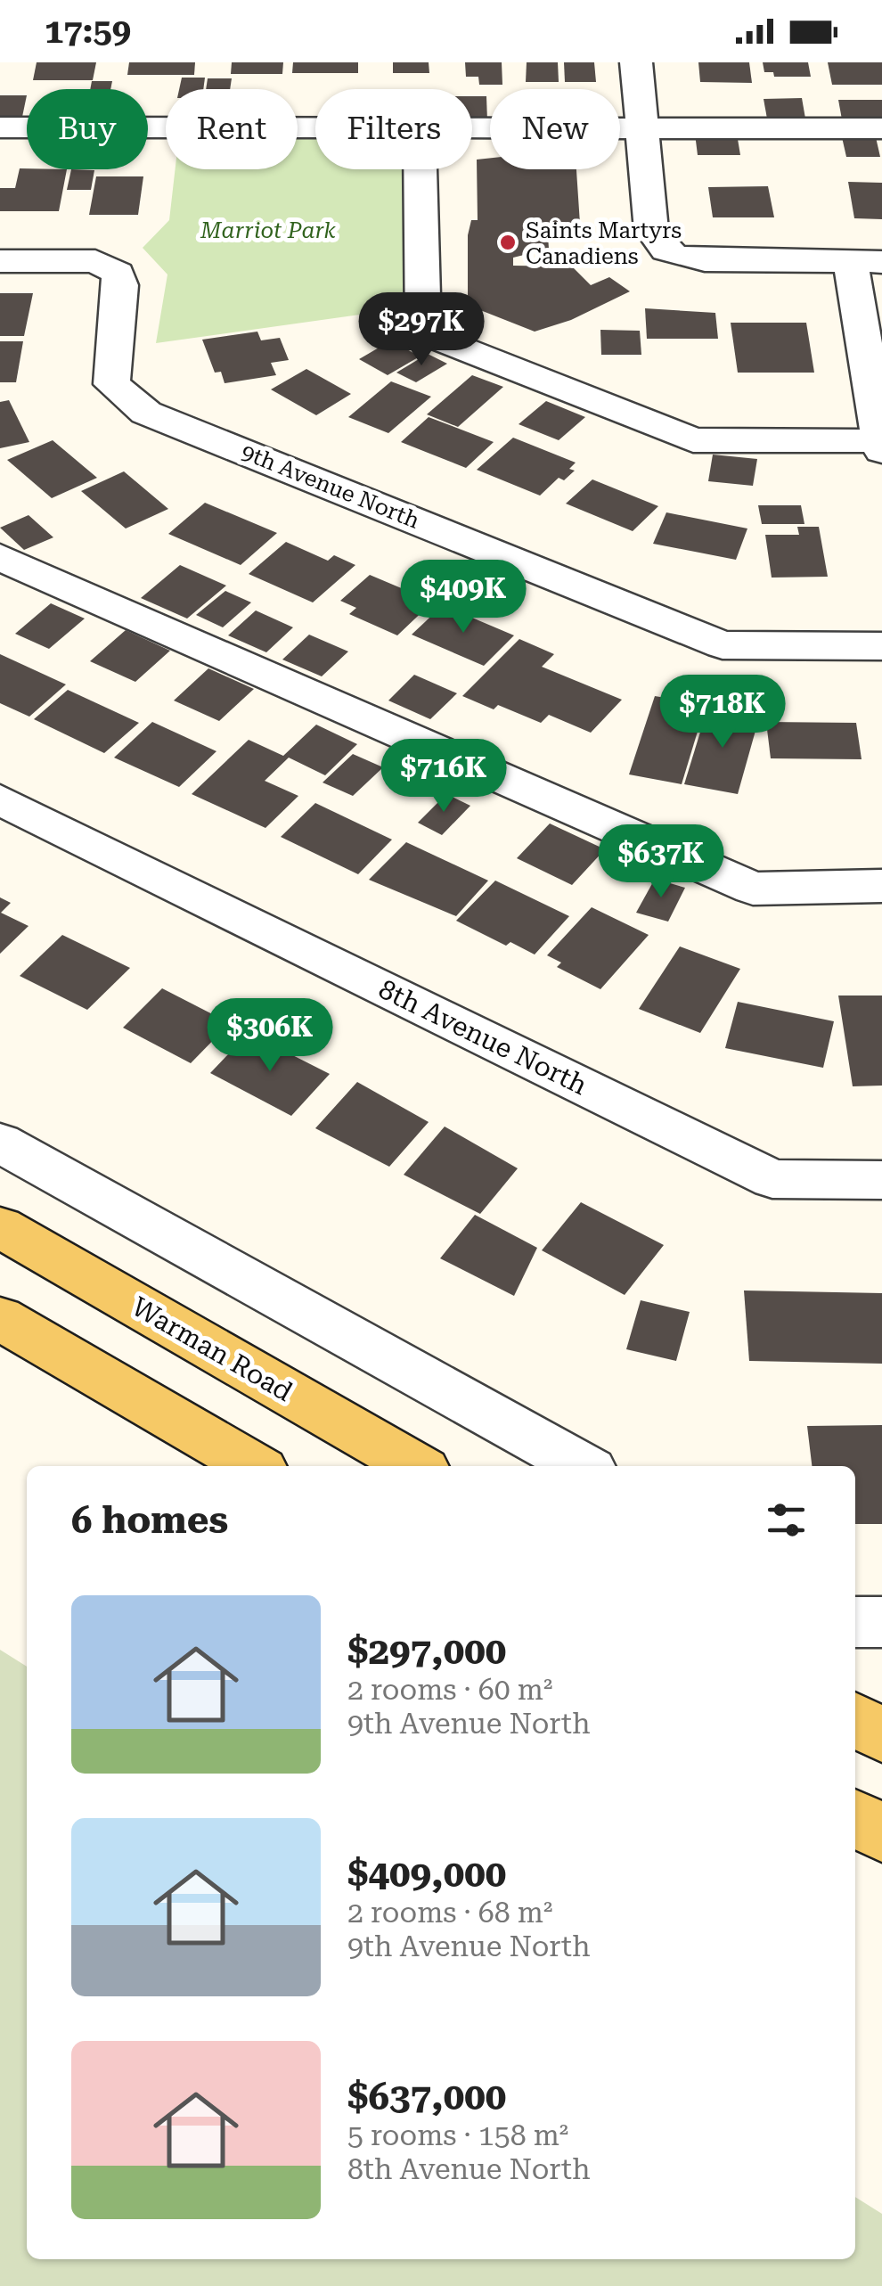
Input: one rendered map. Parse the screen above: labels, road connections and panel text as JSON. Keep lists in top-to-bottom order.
{
  "streets": {
    "main road": ["Warman Road"],
    "street": ["9th Avenue North", "8th Avenue North"]
  },
  "parks": ["Marriot Park"],
  "places": ["Saints Martyrs Canadiens"],
  "page": {
    "status": "17:59",
    "chip": [
      "Buy",
      "Rent",
      "Filters",
      "New"
    ],
    "price": [
      "$297K",
      "$409K",
      "$718K",
      "$716K",
      "$637K",
      "$306K"
    ],
    "heading": "6 homes",
    "list": [
      {
        "name": "$297,000",
        "note": "2 rooms · 60 m² · 9th Avenue North"
      },
      {
        "name": "$409,000",
        "note": "2 rooms · 68 m² · 9th Avenue North"
      },
      {
        "name": "$637,000",
        "note": "5 rooms · 158 m² · 8th Avenue North"
      }
    ]
  }
}
